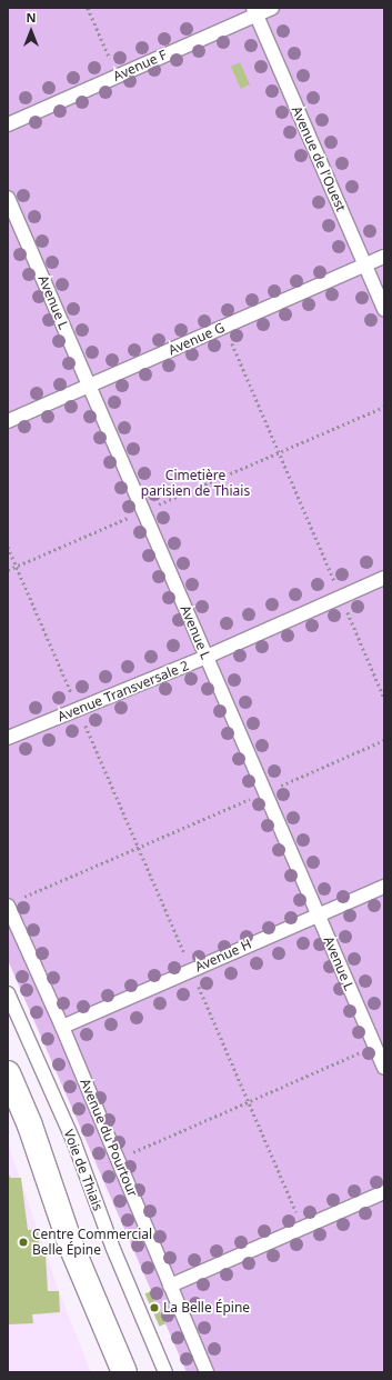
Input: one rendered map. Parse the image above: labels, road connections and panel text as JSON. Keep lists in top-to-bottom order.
{
  "streets": {
    "lane": [
      "Avenue F",
      "Avenue de l'Ouest",
      "Avenue L",
      "Avenue G",
      "Avenue Transversale 2",
      "Avenue H",
      "Avenue du Pourtour",
      "Voie de Thiais"
    ]
  },
  "crossings": [
    ["Avenue F", "Avenue de l'Ouest"],
    ["Avenue de l'Ouest", "Avenue G"],
    ["Avenue L", "Avenue G"],
    ["Avenue L", "Avenue Transversale 2"],
    ["Avenue L", "Avenue H"],
    ["Avenue H", "Avenue du Pourtour"]
  ],
  "parks": ["Cimetière parisien de Thiais"],
  "places": ["Centre Commercial Belle Épine", "La Belle Épine"],
  "north": "top"
}
